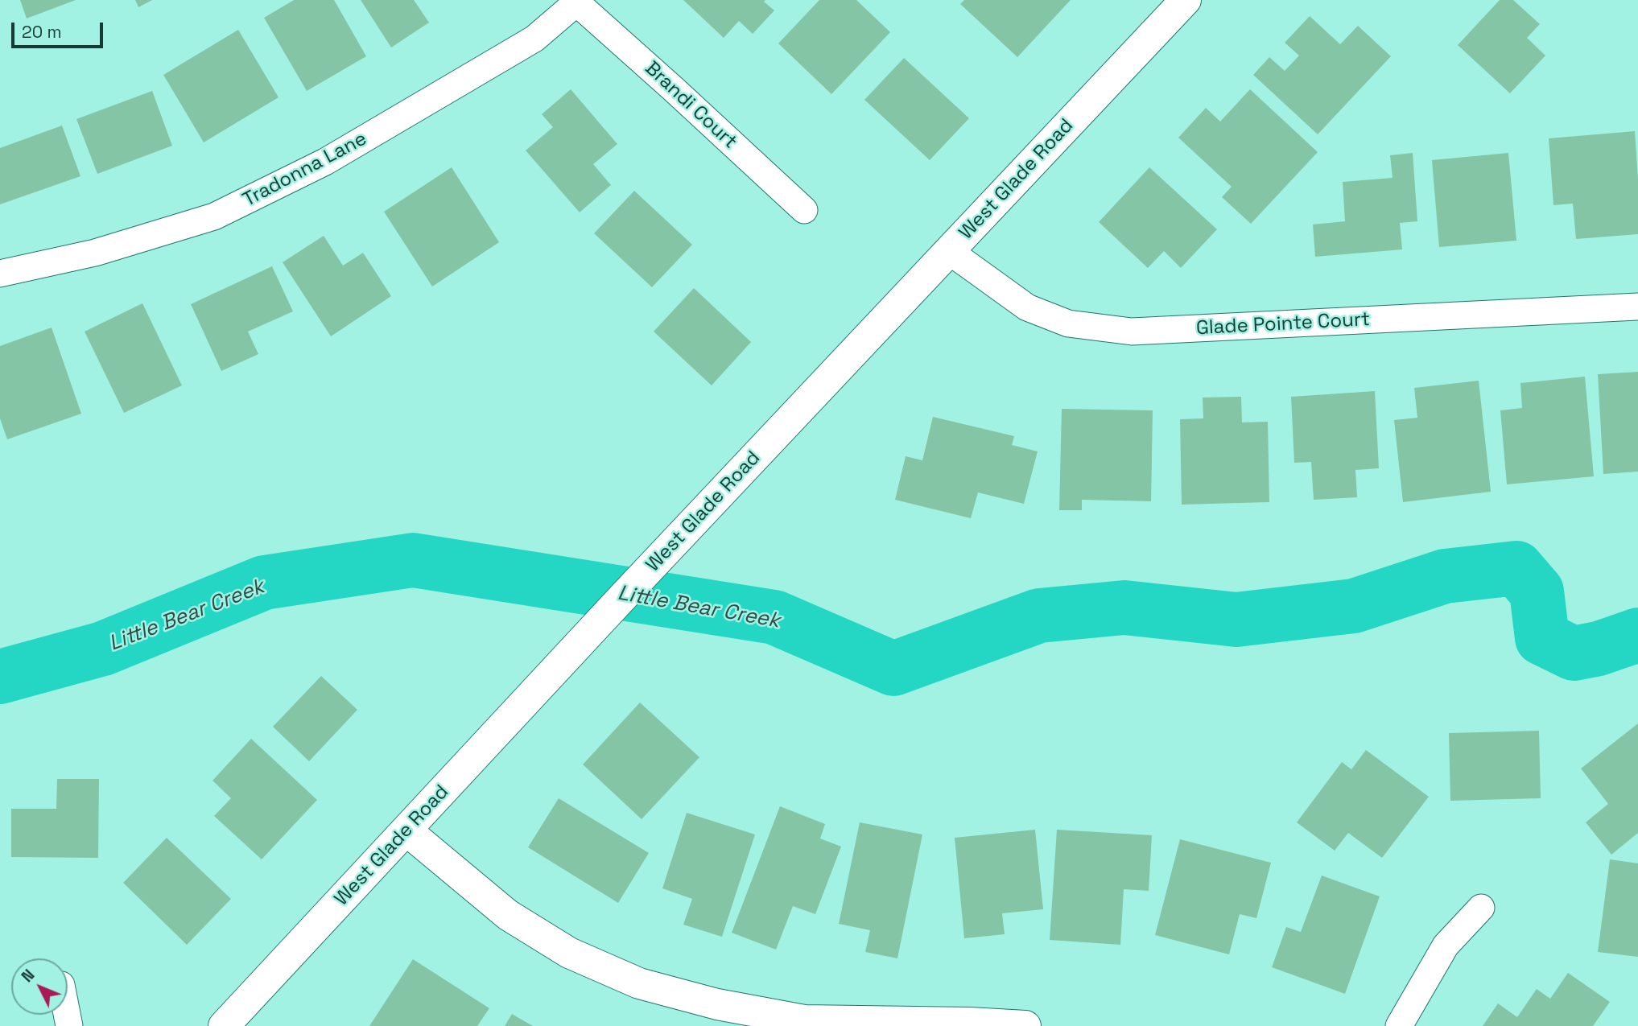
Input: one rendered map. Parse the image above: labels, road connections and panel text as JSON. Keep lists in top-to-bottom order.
{
  "streets": {
    "main road": ["West Glade Road"],
    "street": ["Brandi Court", "Tradonna Lane", "Glade Pointe Court"]
  },
  "crossings": [
    ["Brandi Court", "Tradonna Lane"],
    ["West Glade Road", "Glade Pointe Court"]
  ],
  "water": ["Little Bear Creek"],
  "scale_bar": "20 m",
  "north": "top left"
}
